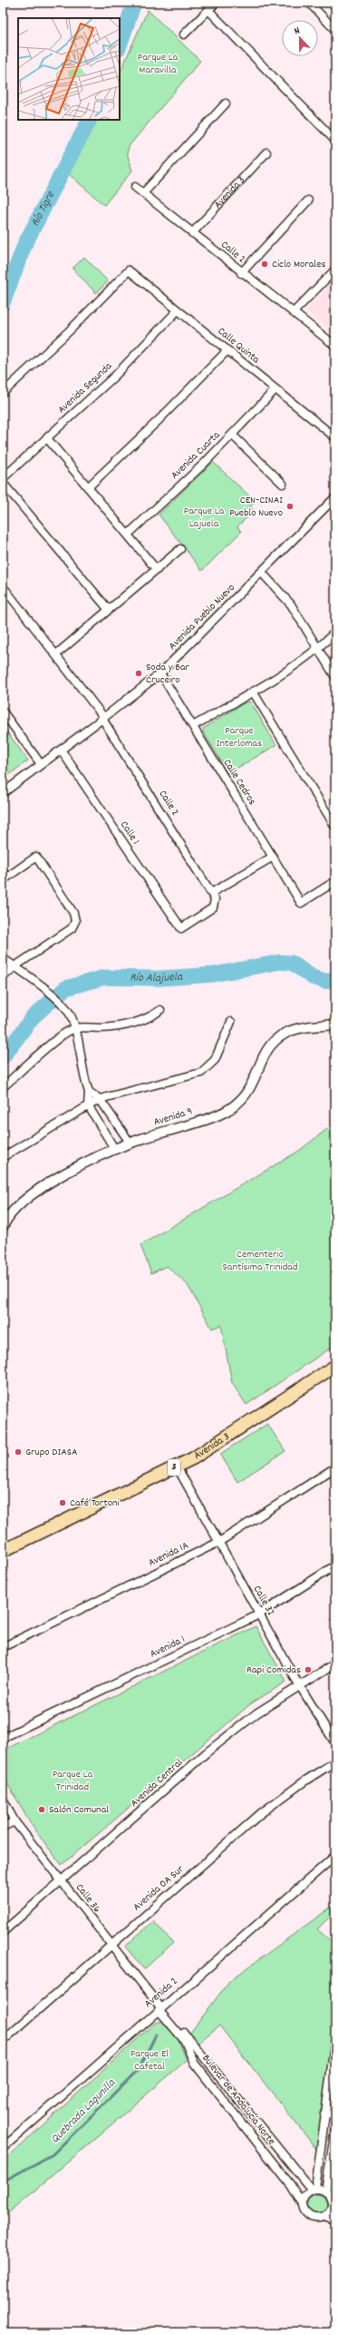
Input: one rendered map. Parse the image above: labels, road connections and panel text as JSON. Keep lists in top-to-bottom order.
{
  "streets": {
    "main road": ["Avenida 3", "3"],
    "street": [
      "Calle 2",
      "Calle Quinta",
      "Avenida Segunda",
      "Avenida Cuarta",
      "Avenida Pueblo Nuevo",
      "Calle Cedros",
      "Calle 1",
      "Avenida 9",
      "Avenida 1A",
      "Calle 32",
      "Avenida 1",
      "Avenida Central",
      "Avenida 0A Sur",
      "Calle 36",
      "Avenida 2",
      "Bulevar de Andalucía Norte"
    ]
  },
  "crossings": [
    ["Avenida 3", "Calle 2"],
    ["Avenida 3", "Calle 32"],
    ["Calle 2", "Avenida Pueblo Nuevo"],
    ["Calle 2", "Calle 1"],
    ["Calle Quinta", "Avenida Segunda"],
    ["Calle Quinta", "Avenida Cuarta"],
    ["Avenida Pueblo Nuevo", "Calle Cedros"],
    ["Avenida Pueblo Nuevo", "Calle 1"],
    ["Avenida 1A", "Calle 32"],
    ["Calle 32", "Avenida 1"],
    ["Calle 32", "Avenida Central"],
    ["Avenida Central", "Calle 36"],
    ["Avenida 0A Sur", "Calle 36"],
    ["Calle 36", "Avenida 2"],
    ["Calle 36", "Bulevar de Andalucía Norte"],
    ["Avenida 2", "Bulevar de Andalucía Norte"]
  ],
  "water": ["Río Tigre", "Río Alajuela", "Quebrada Lagunilla"],
  "parks": [
    "Parque La Maravilla",
    "Parque La Lajuela",
    "Parque Interlomas",
    "Cementerio Santísima Trinidad",
    "Parque La Trinidad",
    "Parque El Cafetal"
  ],
  "places": [
    "Ciclo Morales",
    "CEN-CINAI Pueblo Nuevo",
    "Soda y Bar Cruceiro",
    "Grupo DIASA",
    "Café Tortoni",
    "Rapi Comidas",
    "Salón Comunal"
  ],
  "north": "top"
}
